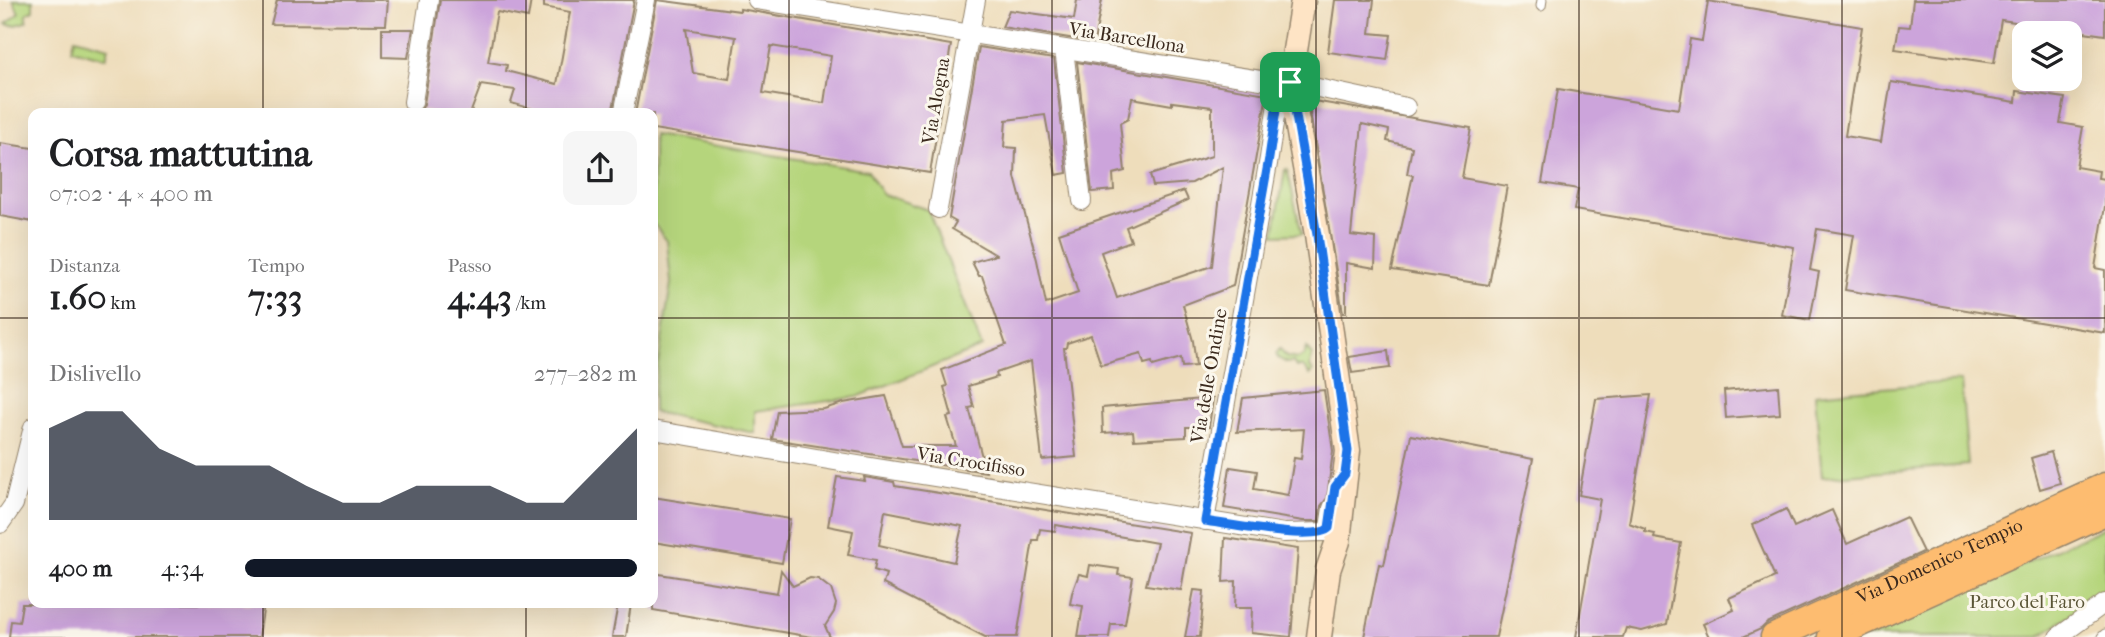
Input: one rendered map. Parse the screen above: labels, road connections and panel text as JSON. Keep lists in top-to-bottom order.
{
  "streets": {
    "main road": ["Via Domenico Tempio"],
    "street": [
      "Via Barcellona",
      "Via Alogna",
      "Via delle Ondine",
      "Via Crocifisso"
    ]
  },
  "crossings": [
    ["Via Barcellona", "Via Alogna"],
    ["Via Barcellona", "Via delle Ondine"],
    ["Via delle Ondine", "Via Crocifisso"]
  ],
  "parks": ["Parco del Faro"],
  "page": {
    "heading": ["Corsa mattutina", "07:02 · 4 × 400 m"],
    "stats": [
      ["Distanza", "1.60 km"],
      ["Tempo", "7:33"],
      ["Passo", "4:43 /km"]
    ],
    "chart": ["Dislivello", "277–282 m"],
    "list": [
      {
        "name": "400 m",
        "note": "4:34"
      }
    ]
  }
}
